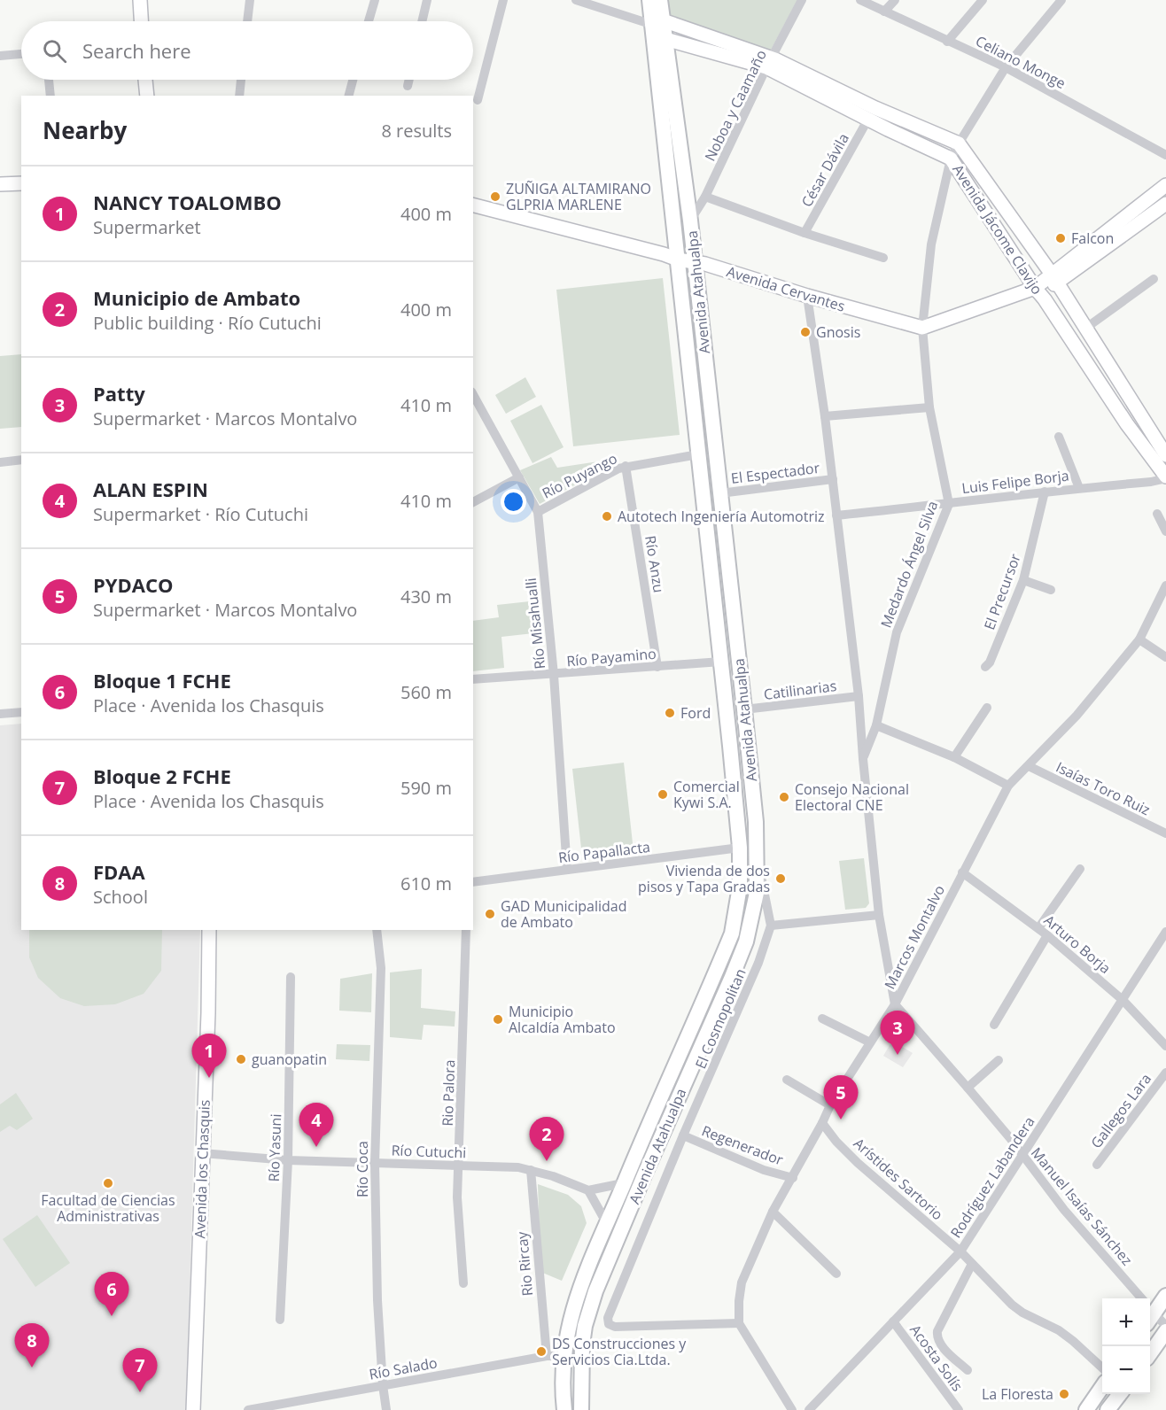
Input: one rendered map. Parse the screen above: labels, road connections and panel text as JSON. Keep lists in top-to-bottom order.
{
  "streets": {
    "main road": ["Avenida Atahualpa"],
    "street": [
      "Celiano Monge",
      "Noboa y Caamaño",
      "César Dávila",
      "Avenida Jácome Clavijo",
      "Avenida Cervantes",
      "El Espectador",
      "Río Puyango",
      "Luis Felipe Borja",
      "Río Anzu",
      "Medardo Ángel Silva",
      "El Precursor",
      "Río Misahualli",
      "Río Payamino",
      "Catilinarias",
      "Isaías Toro Ruiz",
      "Río Papallacta",
      "Marcos Montalvo",
      "Arturo Borja",
      "El Cosmopolitan",
      "Rio Palora",
      "Gallegos Lara",
      "Regenerador",
      "Río Yasuni",
      "Río Cutuchi",
      "Avenida los Chasquis",
      "Río Coca",
      "Rodríguez Labandera",
      "Arístides Sartorio",
      "Manuel Isaías Sánchez",
      "Rio Rircay",
      "Acosta Solís",
      "Río Salado"
    ]
  },
  "crossings": [
    ["Celiano Monge", "Medardo Ángel Silva"],
    ["Noboa y Caamaño", "Avenida Jácome Clavijo"],
    ["Noboa y Caamaño", "Avenida Atahualpa"],
    ["César Dávila", "Avenida Jácome Clavijo"],
    ["Avenida Jácome Clavijo", "Avenida Atahualpa"],
    ["Avenida Jácome Clavijo", "Luis Felipe Borja"],
    ["Avenida Jácome Clavijo", "Medardo Ángel Silva"],
    ["Avenida Cervantes", "Avenida Atahualpa"],
    ["Avenida Cervantes", "Medardo Ángel Silva"],
    ["Avenida Atahualpa", "El Espectador"],
    ["Avenida Atahualpa", "Río Puyango"],
    ["Avenida Atahualpa", "Río Payamino"],
    ["Avenida Atahualpa", "Catilinarias"],
    ["Avenida Atahualpa", "Río Papallacta"],
    ["Avenida Atahualpa", "Río Salado"],
    ["Río Puyango", "Río Anzu"],
    ["Río Puyango", "Río Misahualli"],
    ["Luis Felipe Borja", "Medardo Ángel Silva"],
    ["Luis Felipe Borja", "El Precursor"],
    ["Río Anzu", "Río Payamino"],
    ["Río Misahualli", "Río Payamino"],
    ["Río Misahualli", "Río Papallacta"],
    ["Isaías Toro Ruiz", "Marcos Montalvo"],
    ["Marcos Montalvo", "Arturo Borja"],
    ["Marcos Montalvo", "El Cosmopolitan"],
    ["Marcos Montalvo", "Regenerador"],
    ["Marcos Montalvo", "Arístides Sartorio"],
    ["Marcos Montalvo", "Manuel Isaías Sánchez"],
    ["Arturo Borja", "Rodríguez Labandera"],
    ["El Cosmopolitan", "Regenerador"],
    ["Rio Palora", "Río Cutuchi"],
    ["Río Yasuni", "Río Cutuchi"],
    ["Río Cutuchi", "Avenida los Chasquis"],
    ["Río Cutuchi", "Río Coca"],
    ["Río Cutuchi", "Rio Rircay"],
    ["Río Coca", "Río Salado"],
    ["Rodríguez Labandera", "Arístides Sartorio"],
    ["Rodríguez Labandera", "Manuel Isaías Sánchez"],
    ["Rodríguez Labandera", "Acosta Solís"],
    ["Rio Rircay", "Río Salado"]
  ],
  "places": [
    "ZUÑIGA ALTAMIRANO GLPRIA MARLENE",
    "Falcon",
    "Gnosis",
    "Autotech Ingeniería Automotriz",
    "Ford",
    "Comercial Kywi S.A.",
    "Consejo Nacional Electoral CNE",
    "Vivienda de dos pisos y Tapa Gradas",
    "GAD Municipalidad de Ambato",
    "Municipio Alcaldía Ambato",
    "guanopatin",
    "Facultad de Ciencias Administrativas",
    "DS Construcciones y Servicios Cia.Ltda.",
    "La Floresta"
  ],
  "page": {
    "search": "Search here",
    "heading": ["Nearby", "8 results"],
    "list": [
      {
        "mark": "1",
        "name": "NANCY TOALOMBO",
        "note": "Supermarket",
        "value": "400 m"
      },
      {
        "mark": "2",
        "name": "Municipio de Ambato",
        "note": "Public building · Río Cutuchi",
        "value": "400 m"
      },
      {
        "mark": "3",
        "name": "Patty",
        "note": "Supermarket · Marcos Montalvo",
        "value": "410 m"
      },
      {
        "mark": "4",
        "name": "ALAN ESPIN",
        "note": "Supermarket · Río Cutuchi",
        "value": "410 m"
      },
      {
        "mark": "5",
        "name": "PYDACO",
        "note": "Supermarket · Marcos Montalvo",
        "value": "430 m"
      },
      {
        "mark": "6",
        "name": "Bloque 1 FCHE",
        "note": "Place · Avenida los Chasquis",
        "value": "560 m"
      },
      {
        "mark": "7",
        "name": "Bloque 2 FCHE",
        "note": "Place · Avenida los Chasquis",
        "value": "590 m"
      },
      {
        "mark": "8",
        "name": "FDAA",
        "note": "School",
        "value": "610 m"
      }
    ],
    "pins": [
      "3",
      "1",
      "5",
      "4",
      "2",
      "6",
      "8",
      "7"
    ],
    "map_buttons": ["+", "−"]
  }
}
